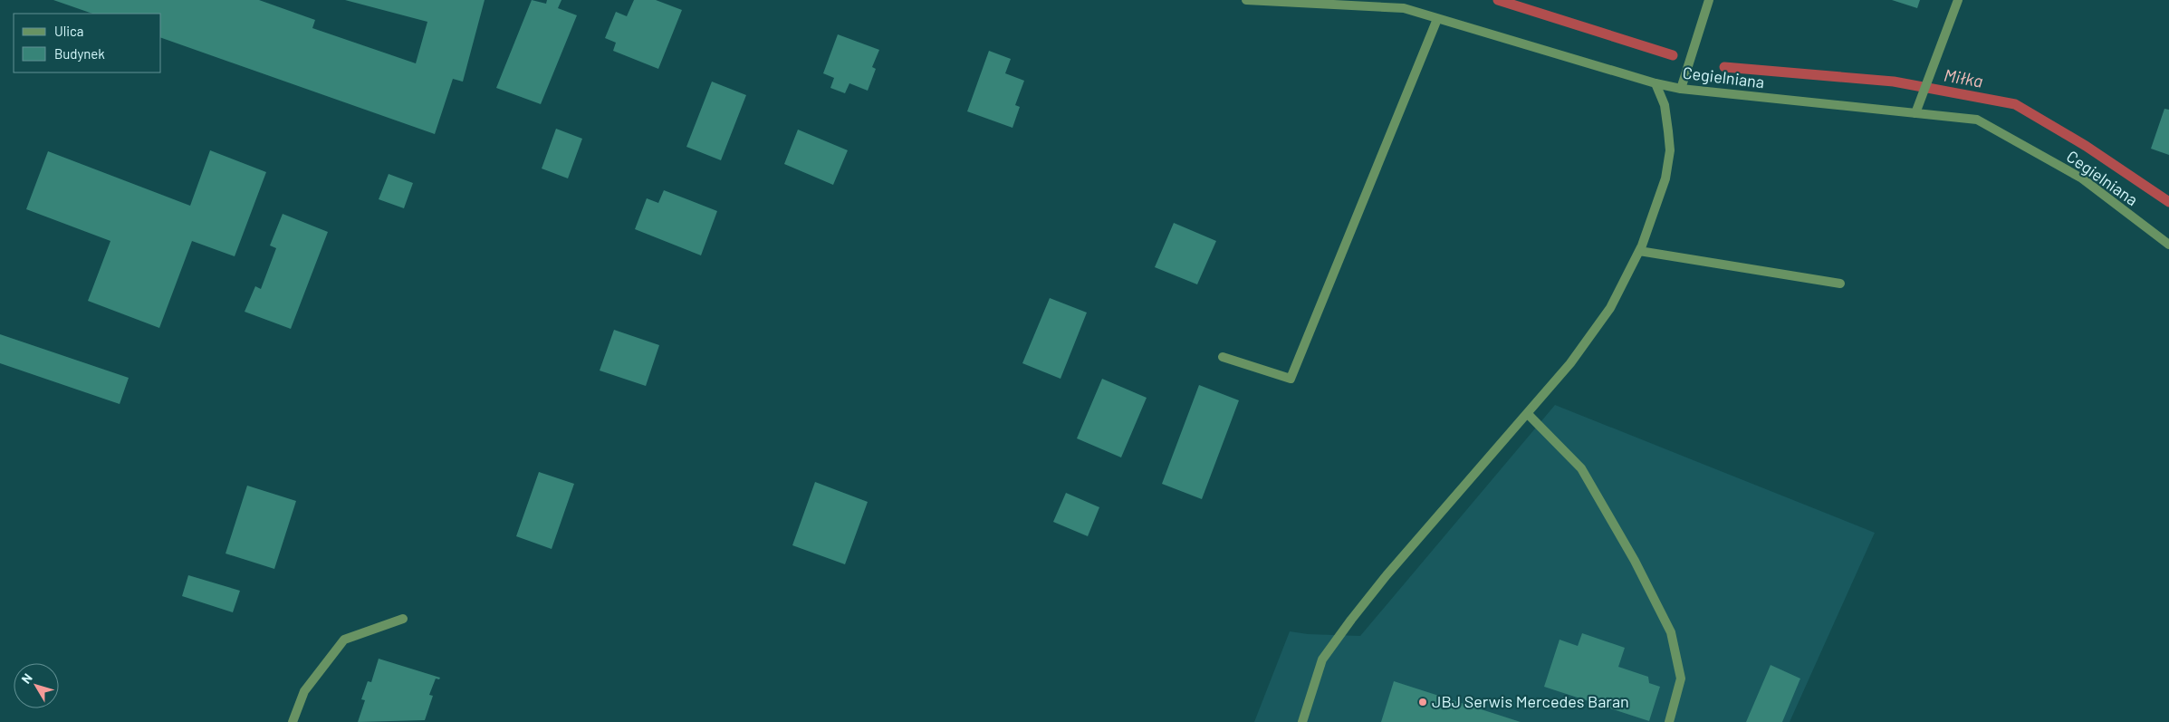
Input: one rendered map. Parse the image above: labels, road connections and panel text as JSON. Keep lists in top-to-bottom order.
{
  "streets": {
    "street": ["Cegielniana"]
  },
  "water": ["Miłka"],
  "places": ["JBJ Serwis Mercedes Baran"],
  "legend": ["Ulica", "Budynek"],
  "north": "top left"
}
